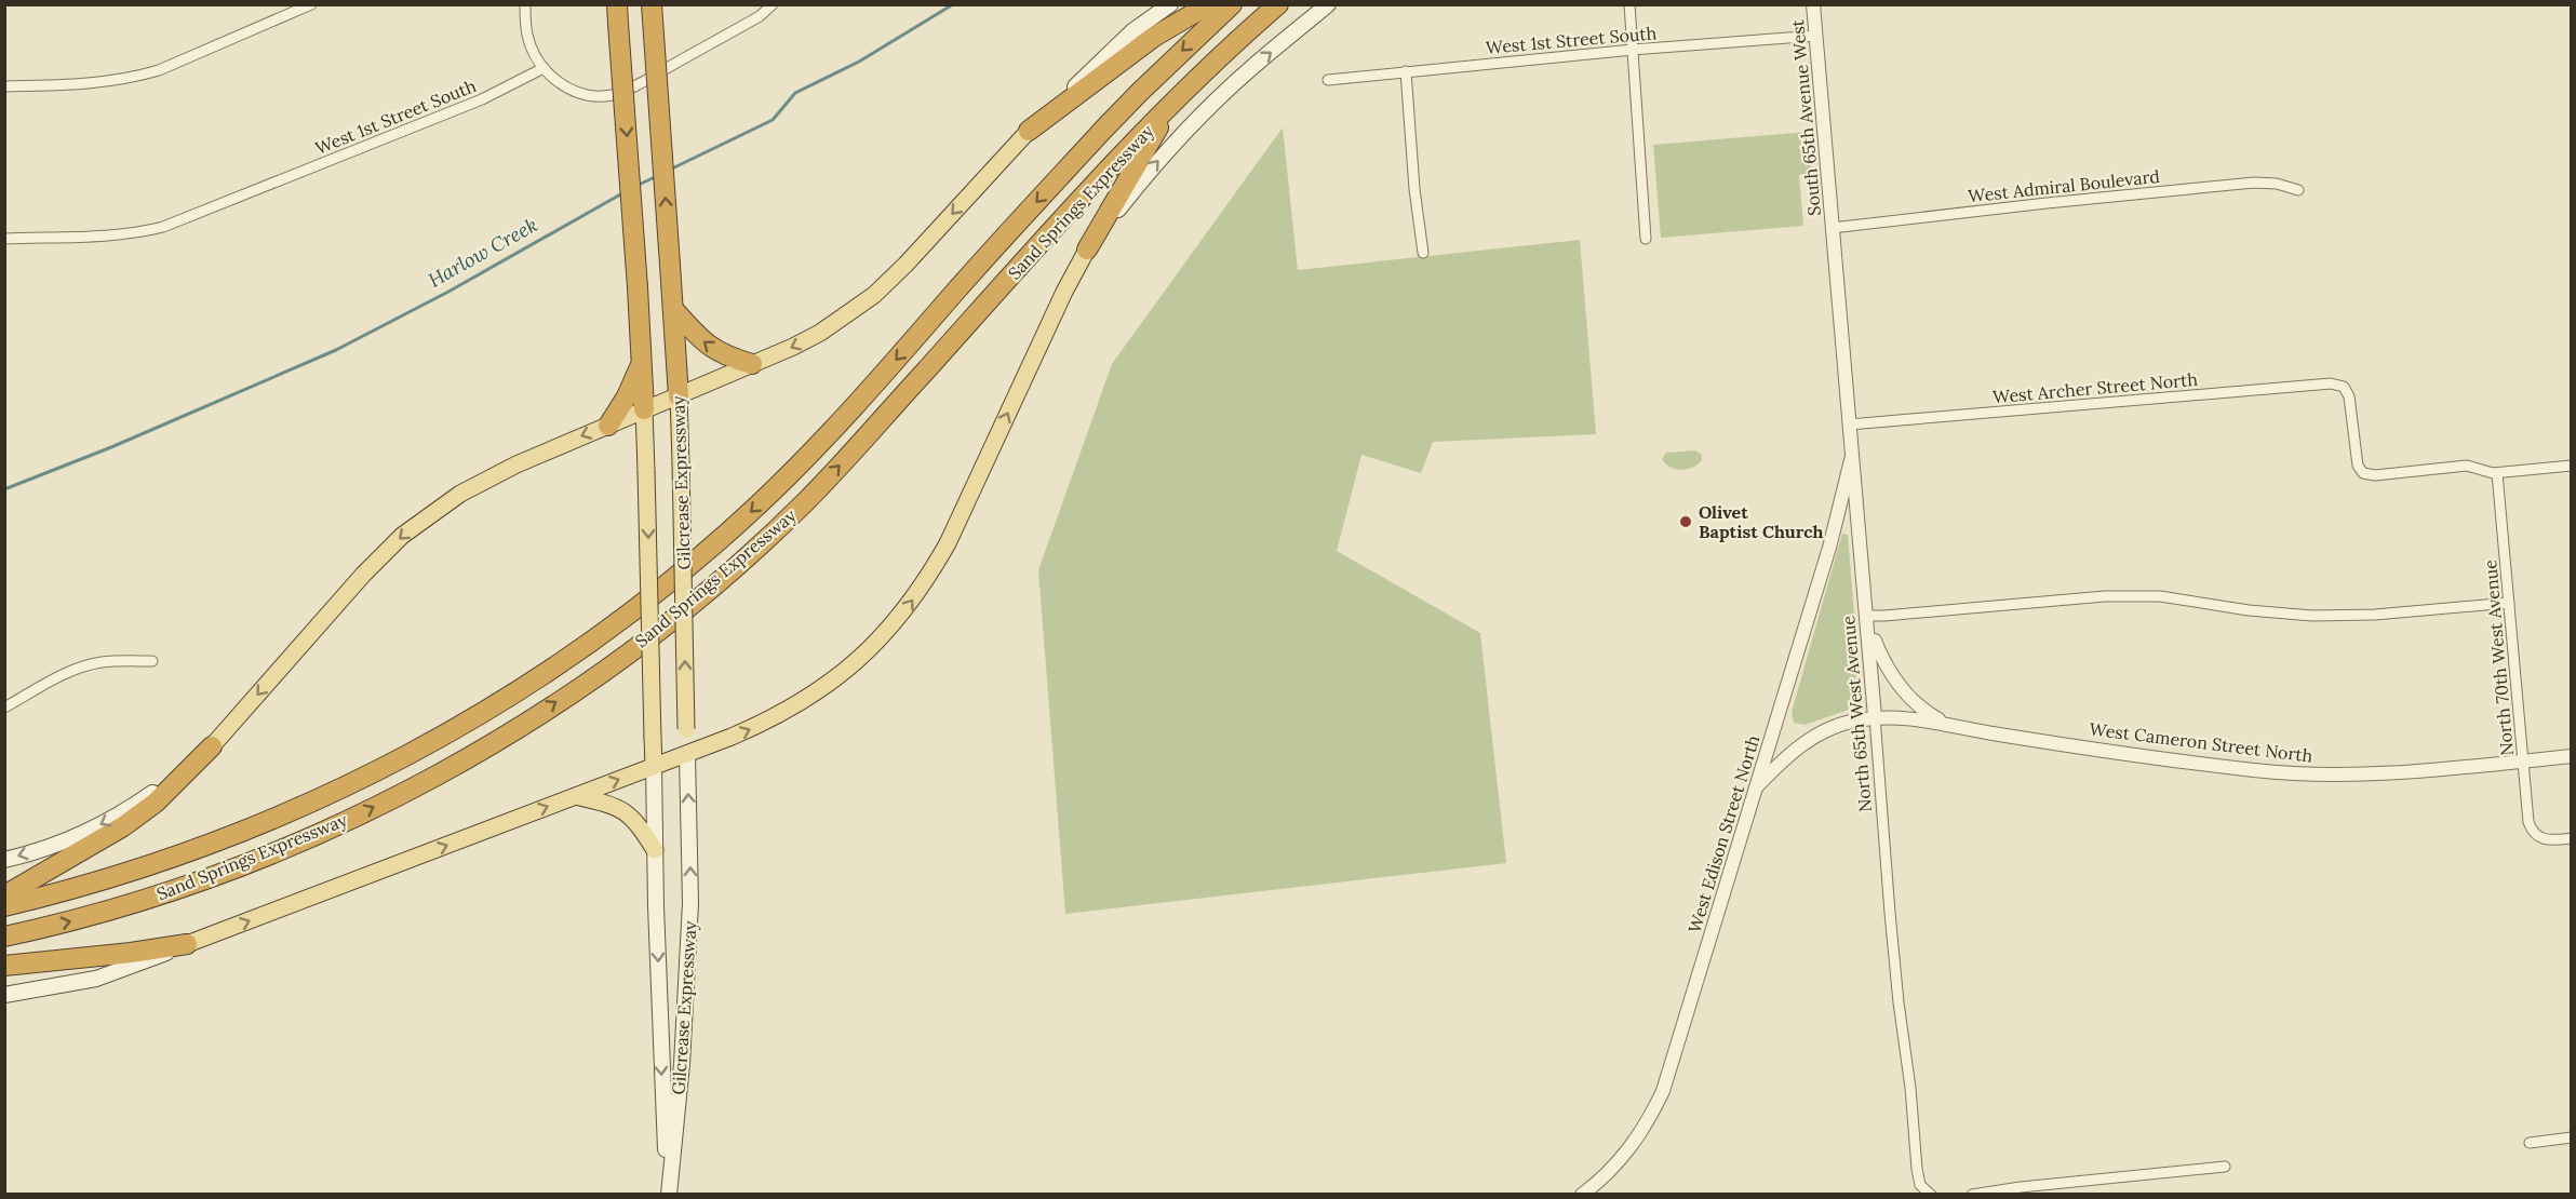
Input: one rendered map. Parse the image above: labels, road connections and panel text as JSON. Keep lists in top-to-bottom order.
{
  "streets": {
    "highway": ["Sand Springs Expressway", "Gilcrease Expressway"],
    "street": [
      "West 1st Street South",
      "South 65th Avenue West",
      "West Admiral Boulevard",
      "West Archer Street North",
      "North 70th West Avenue",
      "North 65th West Avenue",
      "West Cameron Street North",
      "West Edison Street North"
    ]
  },
  "crossings": [
    ["West 1st Street South", "South 65th Avenue West"],
    ["South 65th Avenue West", "West Admiral Boulevard"],
    ["South 65th Avenue West", "North 65th West Avenue"],
    ["West Admiral Boulevard", "North 65th West Avenue"],
    ["West Archer Street North", "North 70th West Avenue"],
    ["West Archer Street North", "North 65th West Avenue"],
    ["North 70th West Avenue", "West Cameron Street North"],
    ["North 65th West Avenue", "West Cameron Street North"],
    ["North 65th West Avenue", "West Edison Street North"],
    ["West Cameron Street North", "West Edison Street North"]
  ],
  "water": ["Harlow Creek"],
  "places": ["Olivet Baptist Church"]
}
